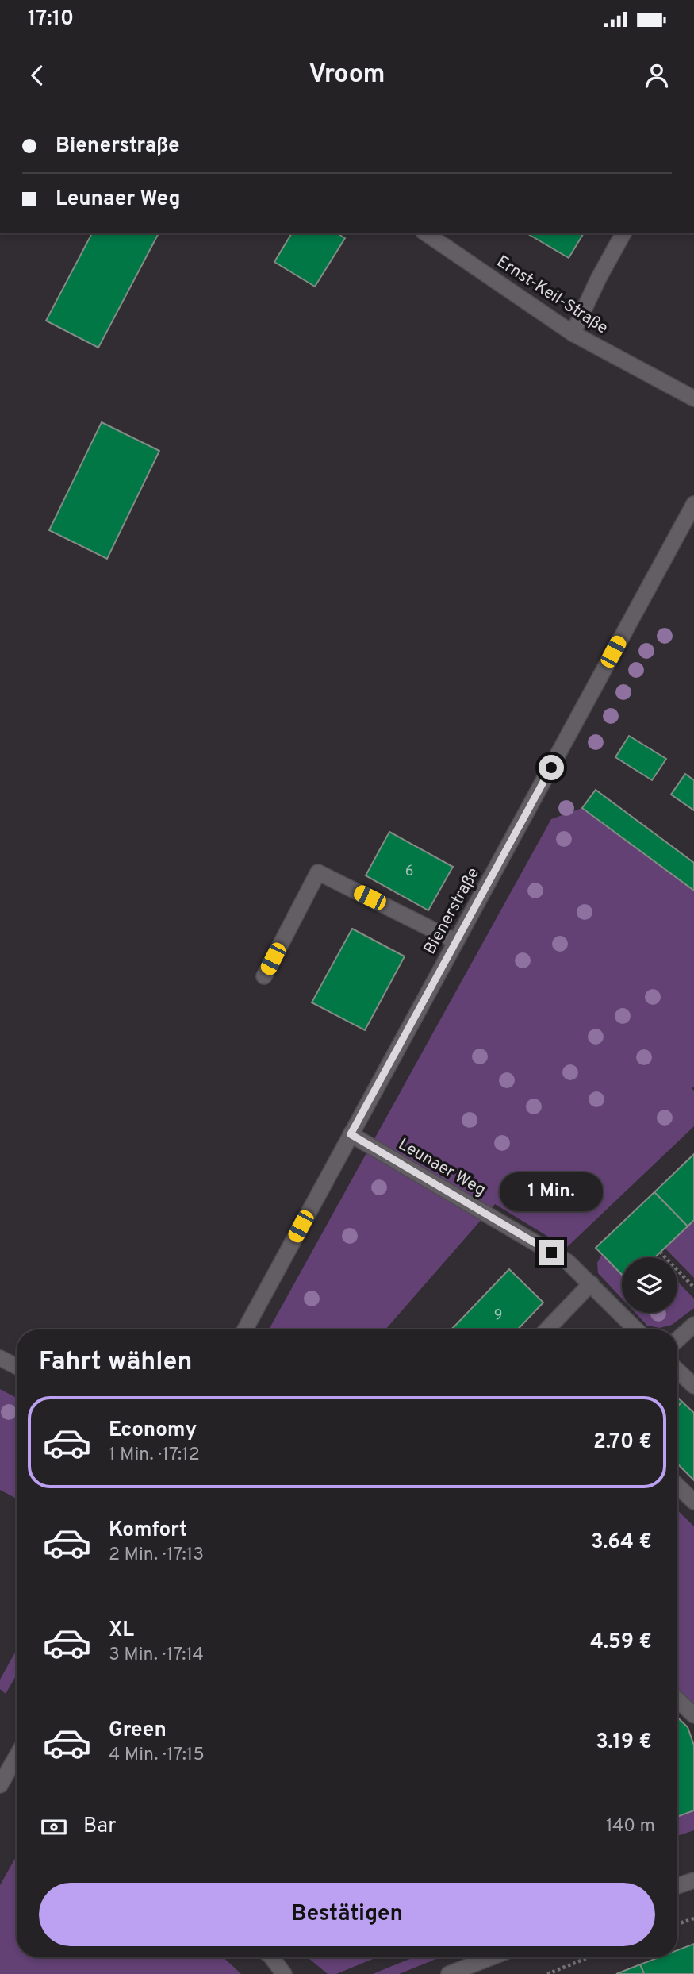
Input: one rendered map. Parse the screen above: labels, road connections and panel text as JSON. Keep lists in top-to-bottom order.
{
  "streets": {
    "street": ["Ernst-Keil-Straße", "Bienerstraße", "Leunaer Weg"]
  },
  "crossings": [
    ["Bienerstraße", "Leunaer Weg"]
  ],
  "house_numbers": ["6", "9"],
  "page": {
    "status": "17:10",
    "header": "Vroom",
    "banner": ["Bienerstraße", "Leunaer Weg"],
    "bubble": "1 Min.",
    "heading": "Fahrt wählen",
    "list": [
      {
        "name": "Economy",
        "note": "1 Min. · 17:12",
        "value": "2.70 €"
      },
      {
        "name": "Komfort",
        "note": "2 Min. · 17:13",
        "value": "3.64 €"
      },
      {
        "name": "XL",
        "note": "3 Min. · 17:14",
        "value": "4.59 €"
      },
      {
        "name": "Green",
        "note": "4 Min. · 17:15",
        "value": "3.19 €"
      }
    ],
    "pay": ["Bar", "140 m"],
    "buttons": "Bestätigen"
  }
}
